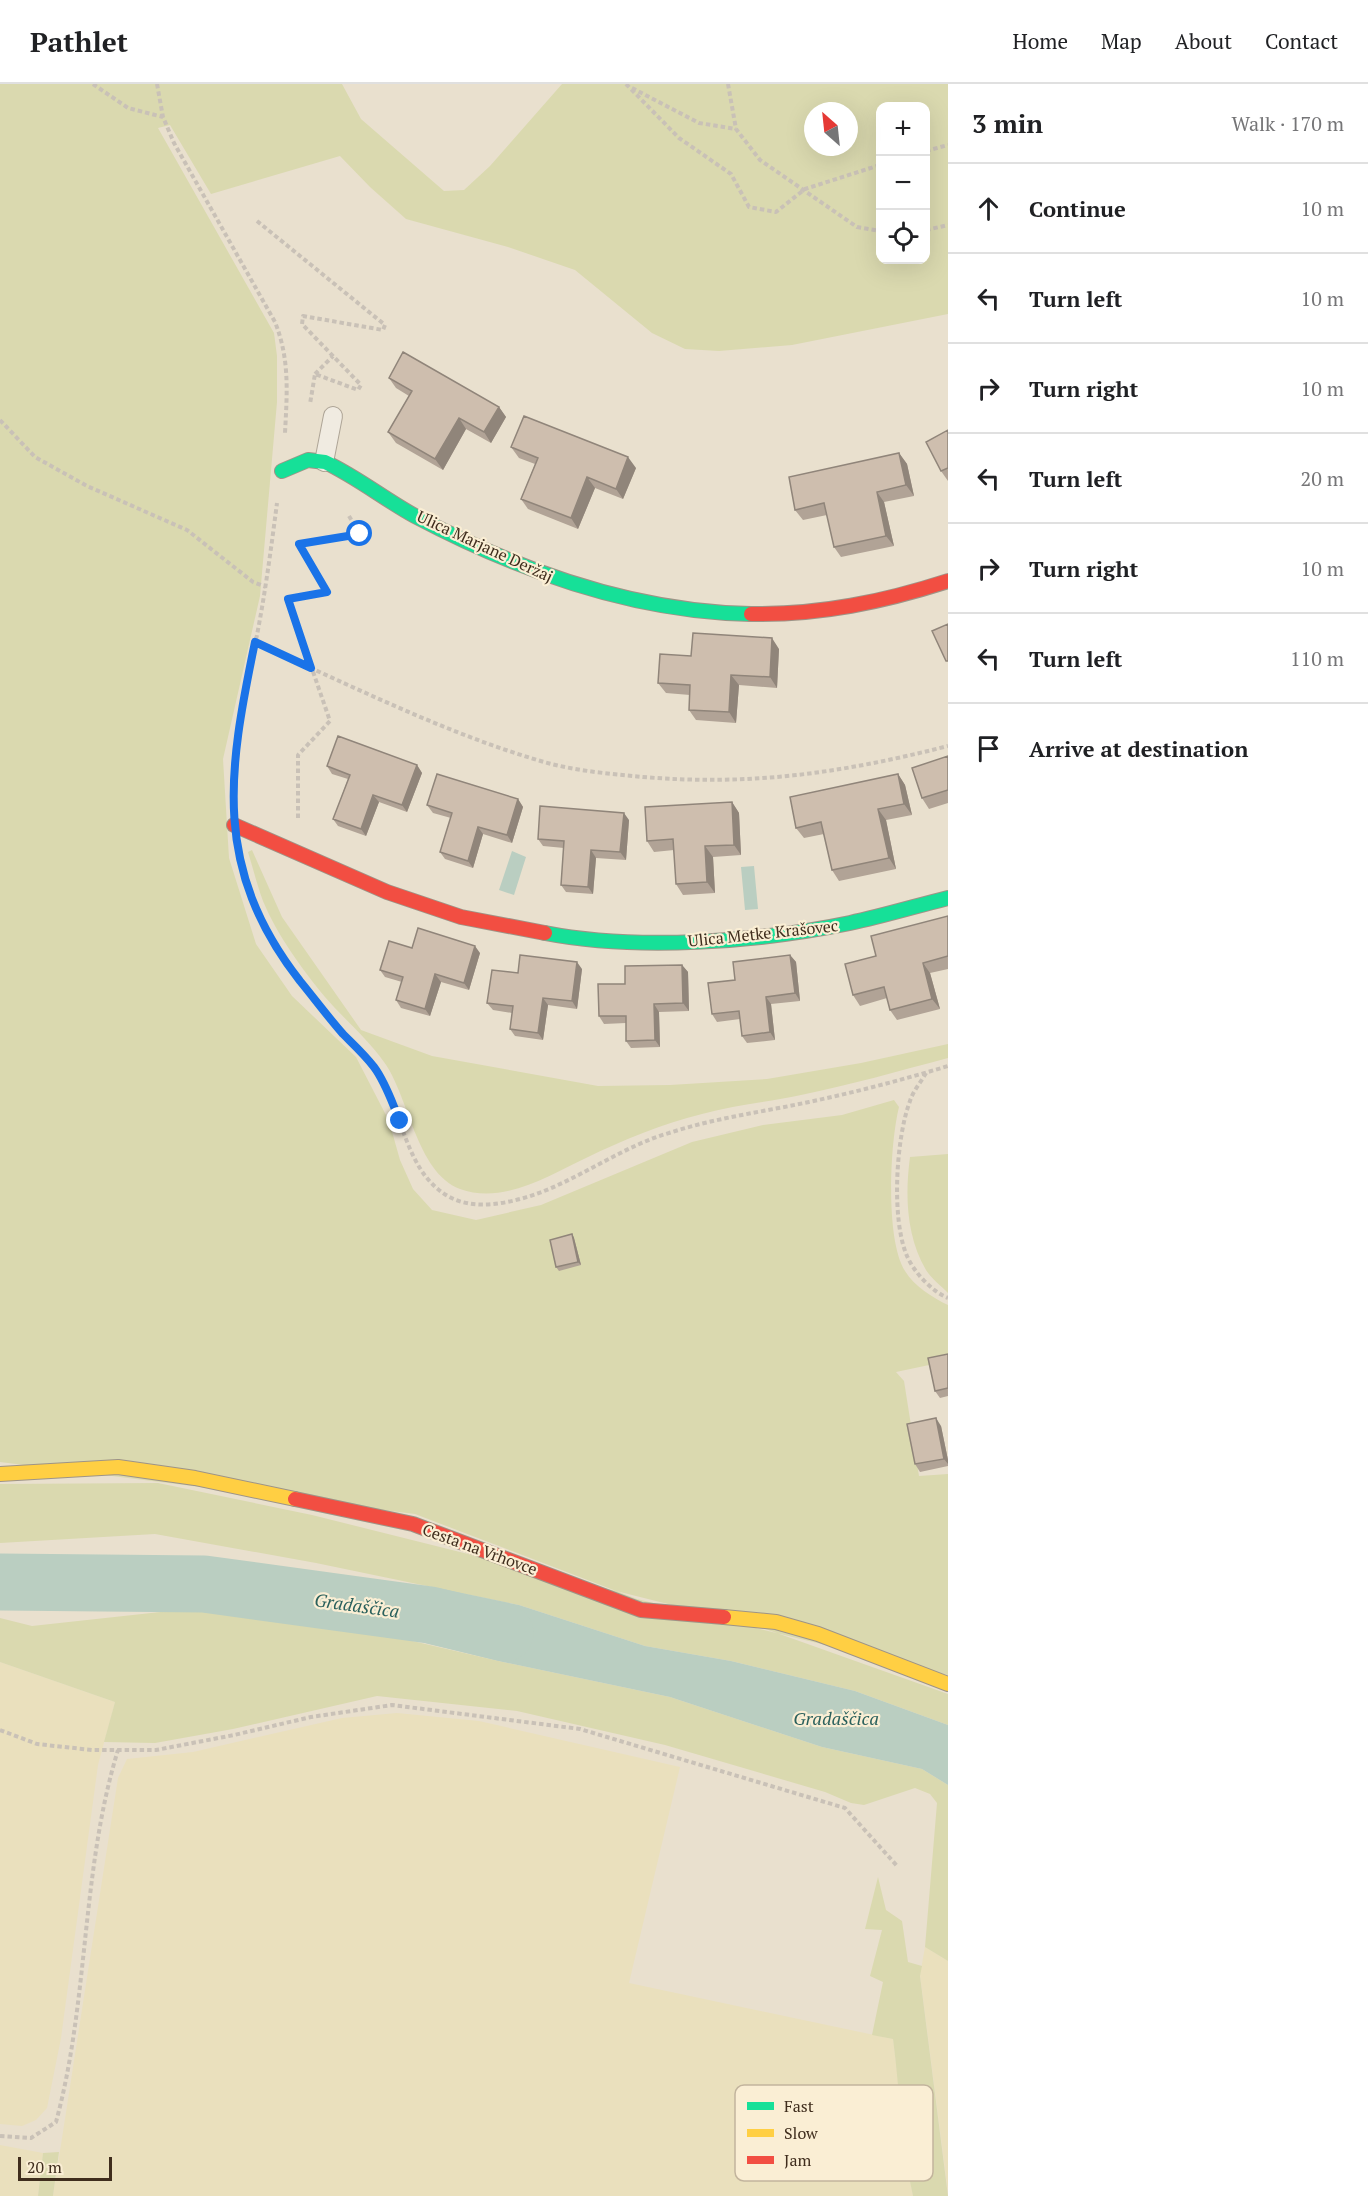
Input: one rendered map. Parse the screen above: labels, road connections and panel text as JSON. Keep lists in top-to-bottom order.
{
  "streets": {
    "street": ["Ulica Marjane Deržaj", "Ulica Metke Krašovec", "Cesta na Vrhovce"]
  },
  "water": ["Gradaščica"],
  "legend": ["Fast", "Slow", "Jam"],
  "scale_bar": "20 m",
  "north": "top left",
  "page": {
    "header": "Pathlet",
    "nav": [
      "Home",
      "Map",
      "About",
      "Contact"
    ],
    "heading": ["3 min", "Walk · 170 m"],
    "map_buttons": ["+", "−"],
    "list": [
      ["Continue", "10 m"],
      ["Turn left", "10 m"],
      ["Turn right", "10 m"],
      ["Turn left", "20 m"],
      ["Turn right", "10 m"],
      ["Turn left", "110 m"],
      "Arrive at destination"
    ],
    "scale": "20 m"
  }
}
